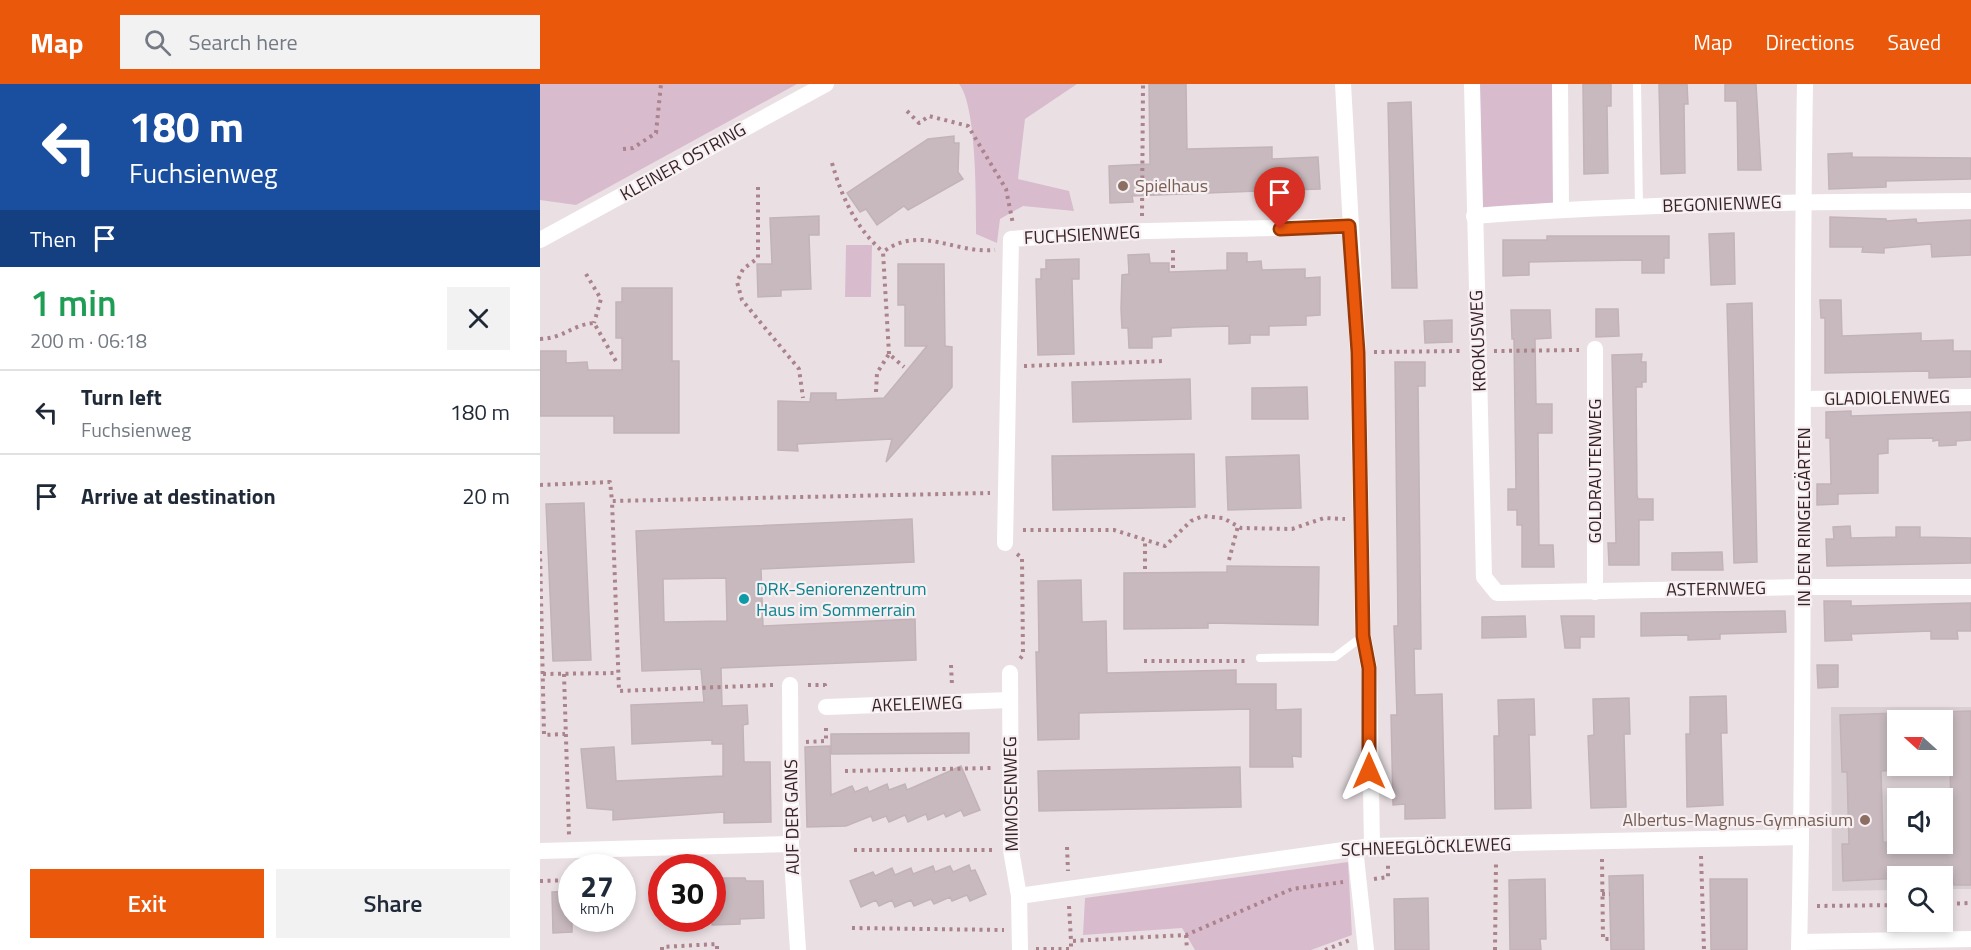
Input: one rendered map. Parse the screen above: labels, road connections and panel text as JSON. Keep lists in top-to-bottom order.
{
  "streets": {
    "street": [
      "KLEINER OSTRING",
      "BEGONIENWEG",
      "FUCHSIENWEG",
      "KROKUSWEG",
      "GLADIOLENWEG",
      "GOLDRAUTENWEG",
      "IN DEN RINGELGÄRTEN",
      "ASTERNWEG",
      "AKELEIWEG",
      "MIMOSENWEG",
      "AUF DER GANS",
      "SCHNEEGLÖCKLEWEG"
    ]
  },
  "crossings": [
    ["BEGONIENWEG", "KROKUSWEG"],
    ["BEGONIENWEG", "IN DEN RINGELGÄRTEN"],
    ["KROKUSWEG", "ASTERNWEG"],
    ["GLADIOLENWEG", "IN DEN RINGELGÄRTEN"],
    ["GOLDRAUTENWEG", "ASTERNWEG"],
    ["IN DEN RINGELGÄRTEN", "ASTERNWEG"],
    ["IN DEN RINGELGÄRTEN", "SCHNEEGLÖCKLEWEG"],
    ["AKELEIWEG", "MIMOSENWEG"],
    ["MIMOSENWEG", "SCHNEEGLÖCKLEWEG"]
  ],
  "places": ["Spielhaus", "DRK-Seniorenzentrum Haus im Sommerrain", "Albertus-Magnus-Gymnasium"],
  "north": "left",
  "page": {
    "header": "Map",
    "search": "Search here",
    "nav": ["Map", "Directions", "Saved"],
    "turn": ["180 m", "Fuchsienweg"],
    "then": "Then",
    "heading": ["1 min", "200 m · 06:18"],
    "list": [
      {
        "name": "Turn left",
        "note": "Fuchsienweg",
        "value": "180 m"
      },
      {
        "name": "Arrive at destination",
        "value": "20 m"
      }
    ],
    "speed": "27 km/h",
    "limit": "30",
    "buttons": ["Exit", "Share"]
  }
}
